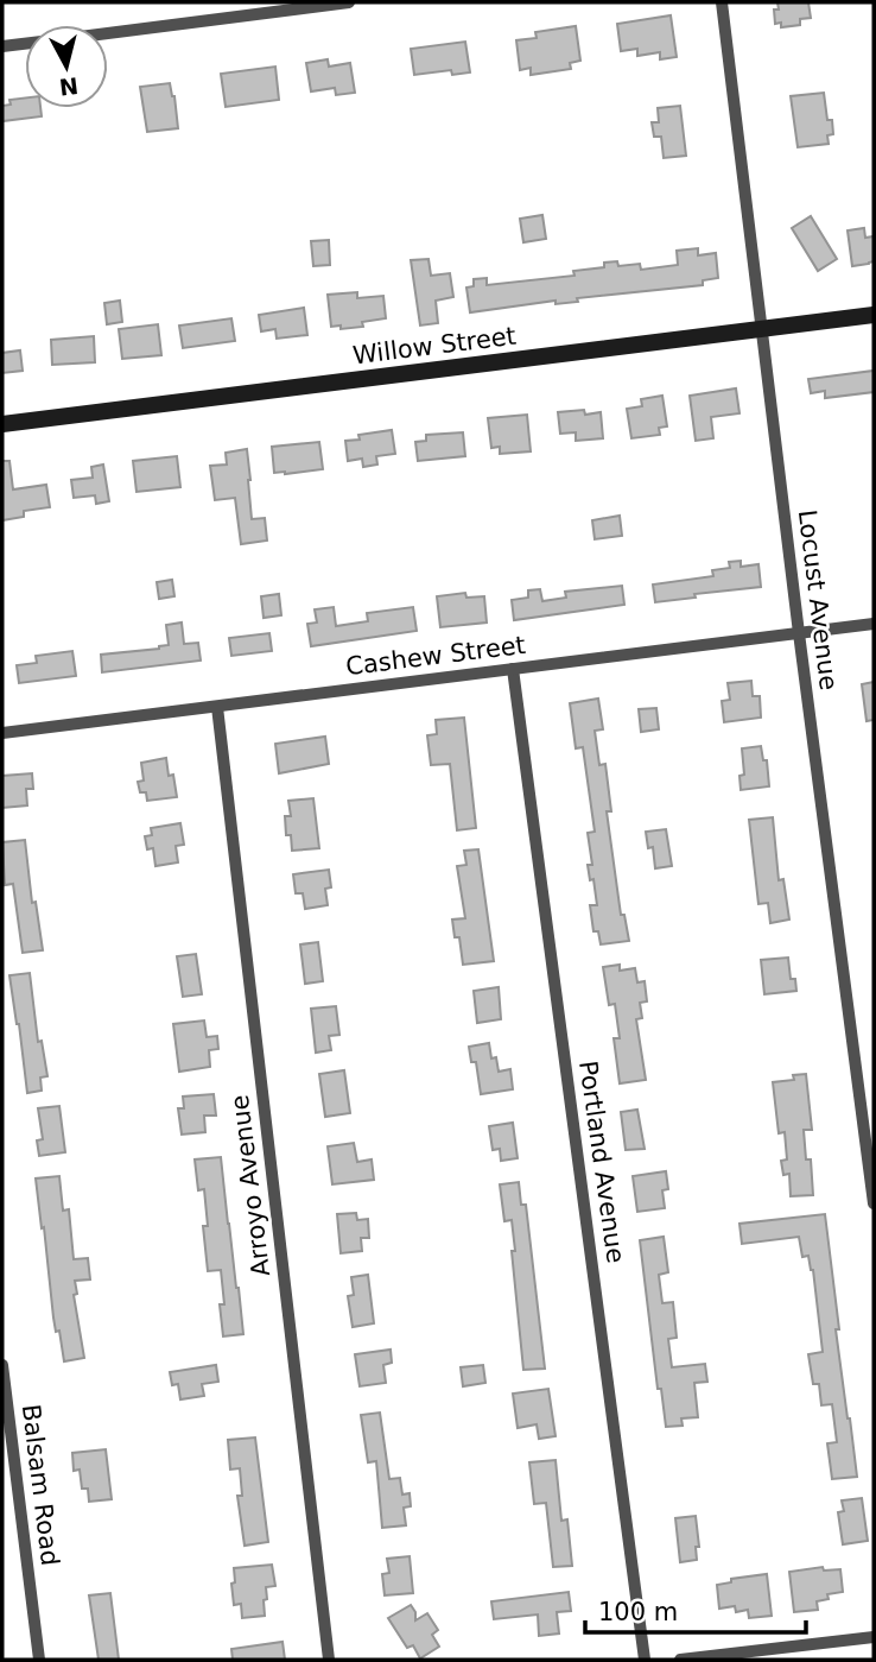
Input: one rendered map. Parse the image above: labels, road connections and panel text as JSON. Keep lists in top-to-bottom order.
{
  "streets": {
    "street": [
      "Willow Street",
      "Locust Avenue",
      "Cashew Street",
      "Portland Avenue",
      "Arroyo Avenue",
      "Balsam Road"
    ]
  },
  "crossings": [
    ["Willow Street", "Locust Avenue"],
    ["Locust Avenue", "Cashew Street"],
    ["Cashew Street", "Portland Avenue"],
    ["Cashew Street", "Arroyo Avenue"]
  ],
  "scale_bar": "100 m",
  "north": "bottom"
}
